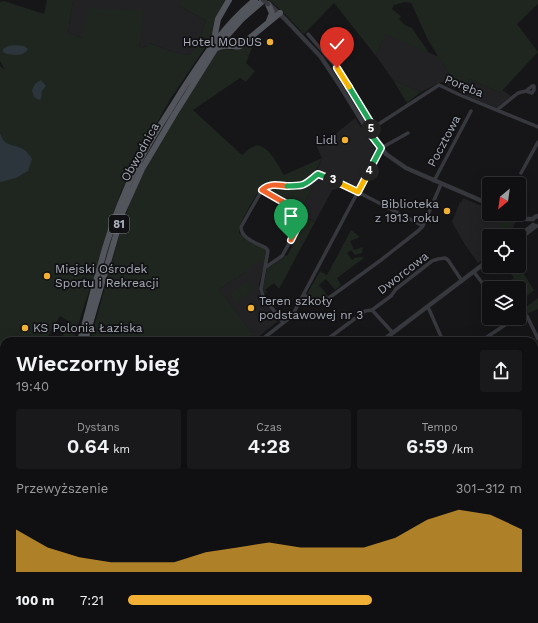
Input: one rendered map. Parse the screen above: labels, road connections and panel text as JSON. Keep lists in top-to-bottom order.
{
  "streets": {
    "main road": ["Obwodnica", "81"],
    "street": ["Poręba", "Pocztowa", "Dworcowa"]
  },
  "places": [
    "Hotel MODUS",
    "Lidl",
    "Biblioteka z 1913 roku",
    "Miejski Ośrodek Sportu i Rekreacji",
    "Teren szkoły podstawowej nr 3",
    "KS Polonia Łaziska"
  ],
  "north": "bottom left",
  "page": {
    "pins": ["5", "4", "3"],
    "heading": ["Wieczorny bieg", "19:40"],
    "stats": [
      ["Dystans", "0.64 km"],
      ["Czas", "4:28"],
      ["Tempo", "6:59 /km"]
    ],
    "chart": ["Przewyższenie", "301–312 m"],
    "list": [
      {
        "name": "100 m",
        "note": "7:21"
      }
    ]
  }
}
